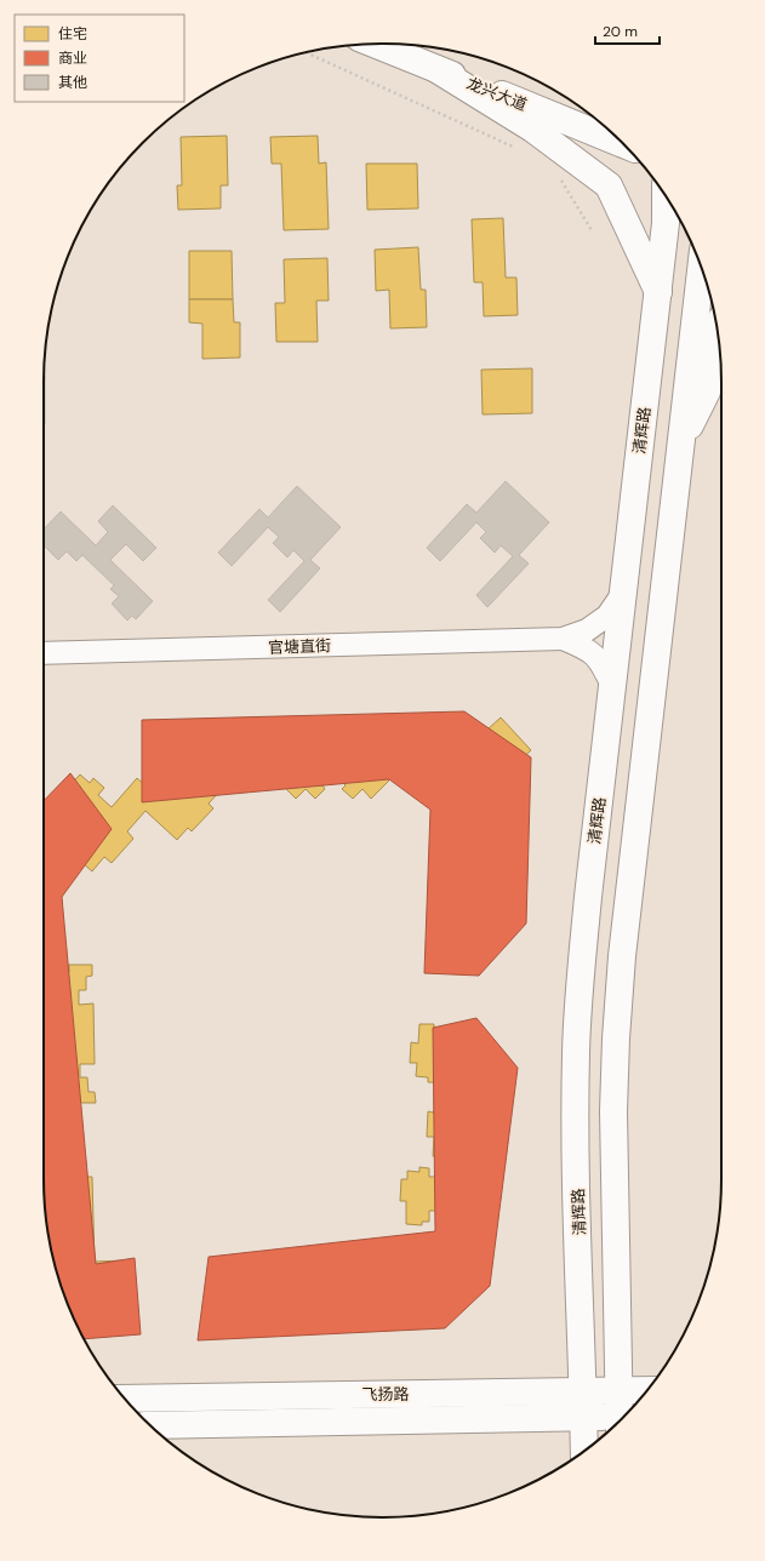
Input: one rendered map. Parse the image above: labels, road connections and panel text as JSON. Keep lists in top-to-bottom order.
{
  "streets": {
    "street": [
      "龙兴大道",
      "清辉路",
      "官塘直街",
      "飞扬路"
    ]
  },
  "crossings": [
    ["清辉路", "官塘直街"],
    ["清辉路", "飞扬路"]
  ],
  "legend": ["住宅", "商业", "其他"],
  "scale_bar": "20 m"
}
